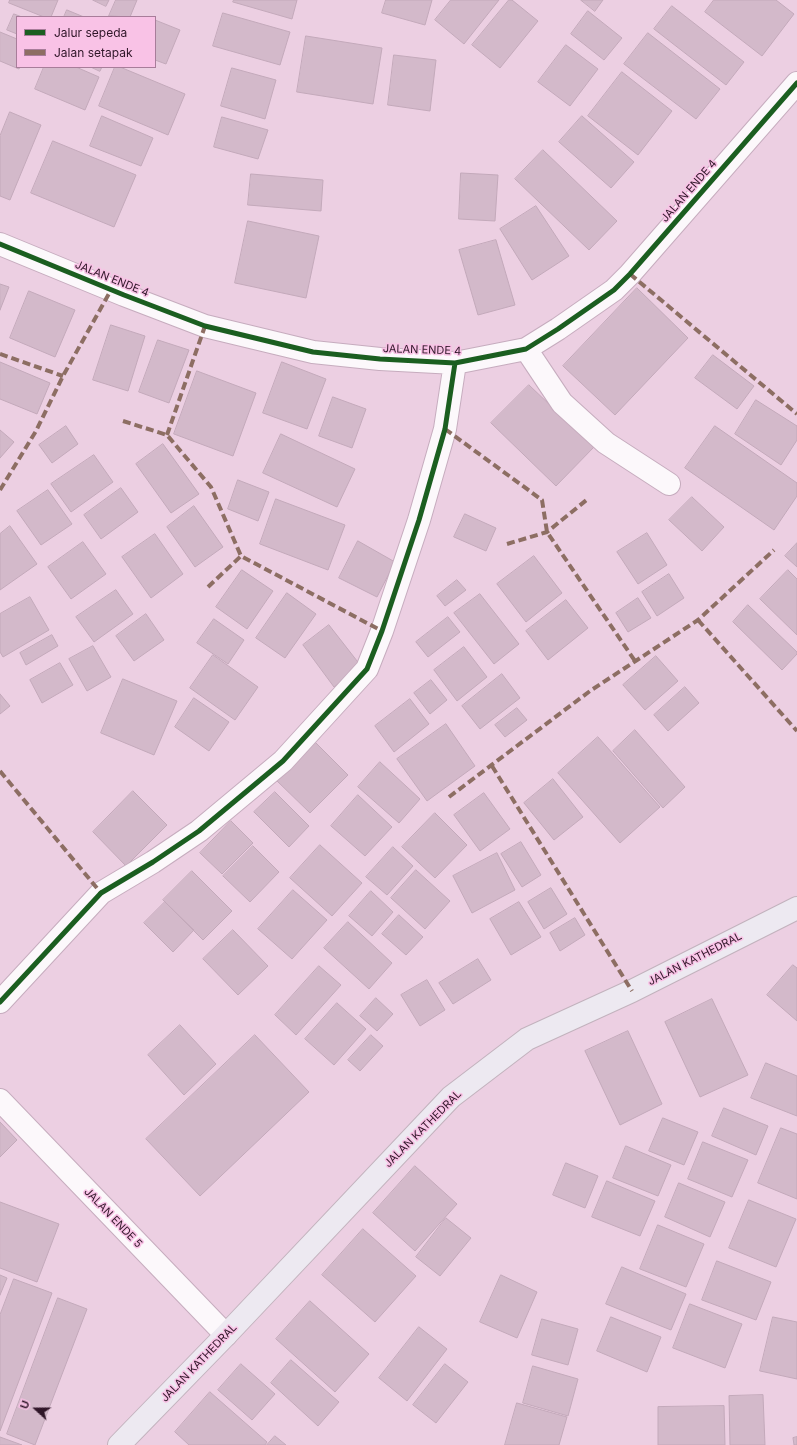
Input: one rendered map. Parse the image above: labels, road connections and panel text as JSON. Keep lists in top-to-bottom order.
{
  "streets": {
    "highway": ["JALAN KATHEDRAL"],
    "street": ["JALAN ENDE 4", "JALAN ENDE 5"]
  },
  "crossings": [
    ["JALAN KATHEDRAL", "JALAN ENDE 5"]
  ],
  "legend": ["Jalur sepeda", "Jalan setapak"],
  "north": "left"
}
